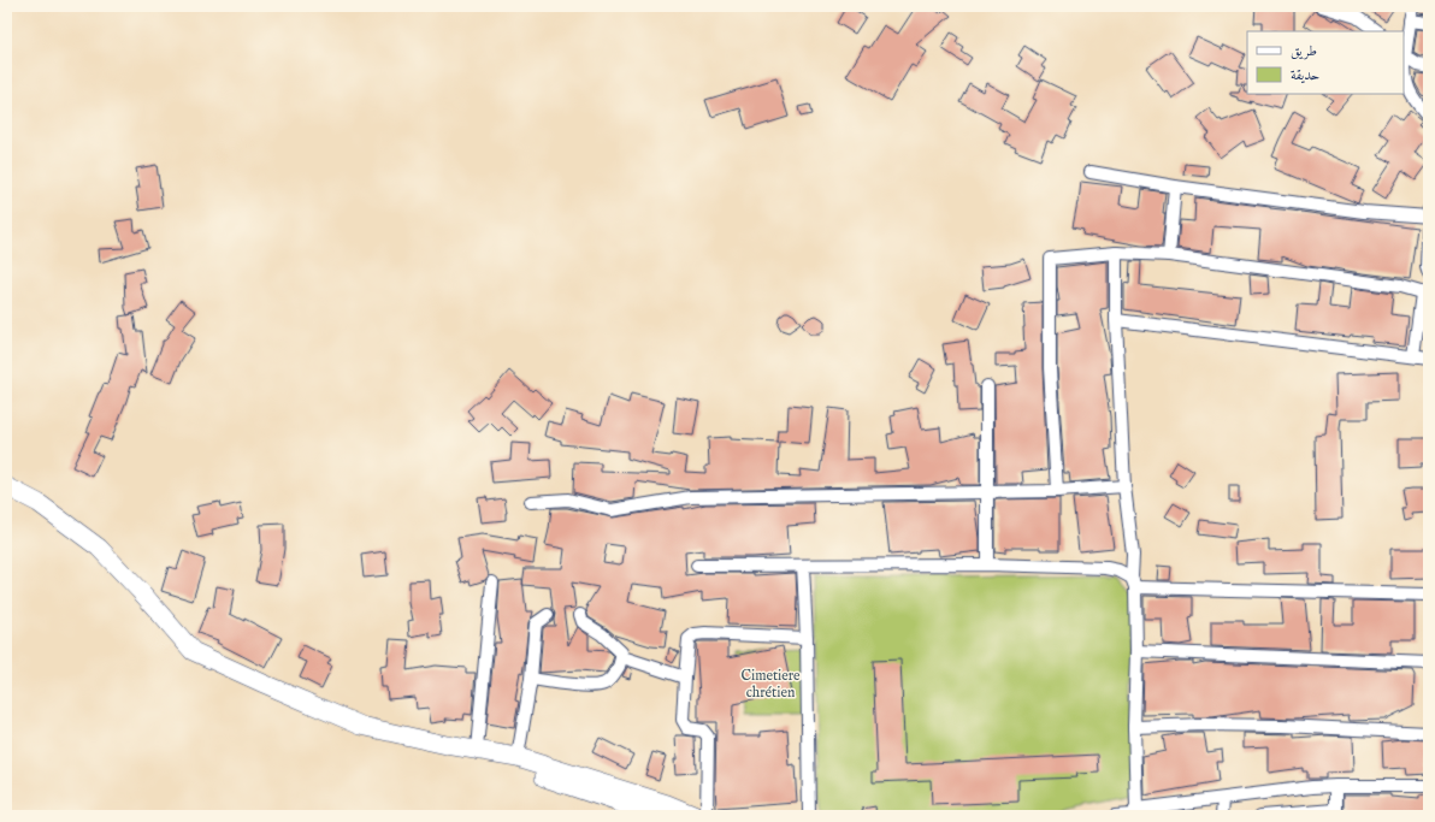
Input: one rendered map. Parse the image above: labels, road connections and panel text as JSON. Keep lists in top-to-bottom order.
{
  "parks": ["Cimetiere chrétien"],
  "legend": ["طريق", "حديقة"]
}
